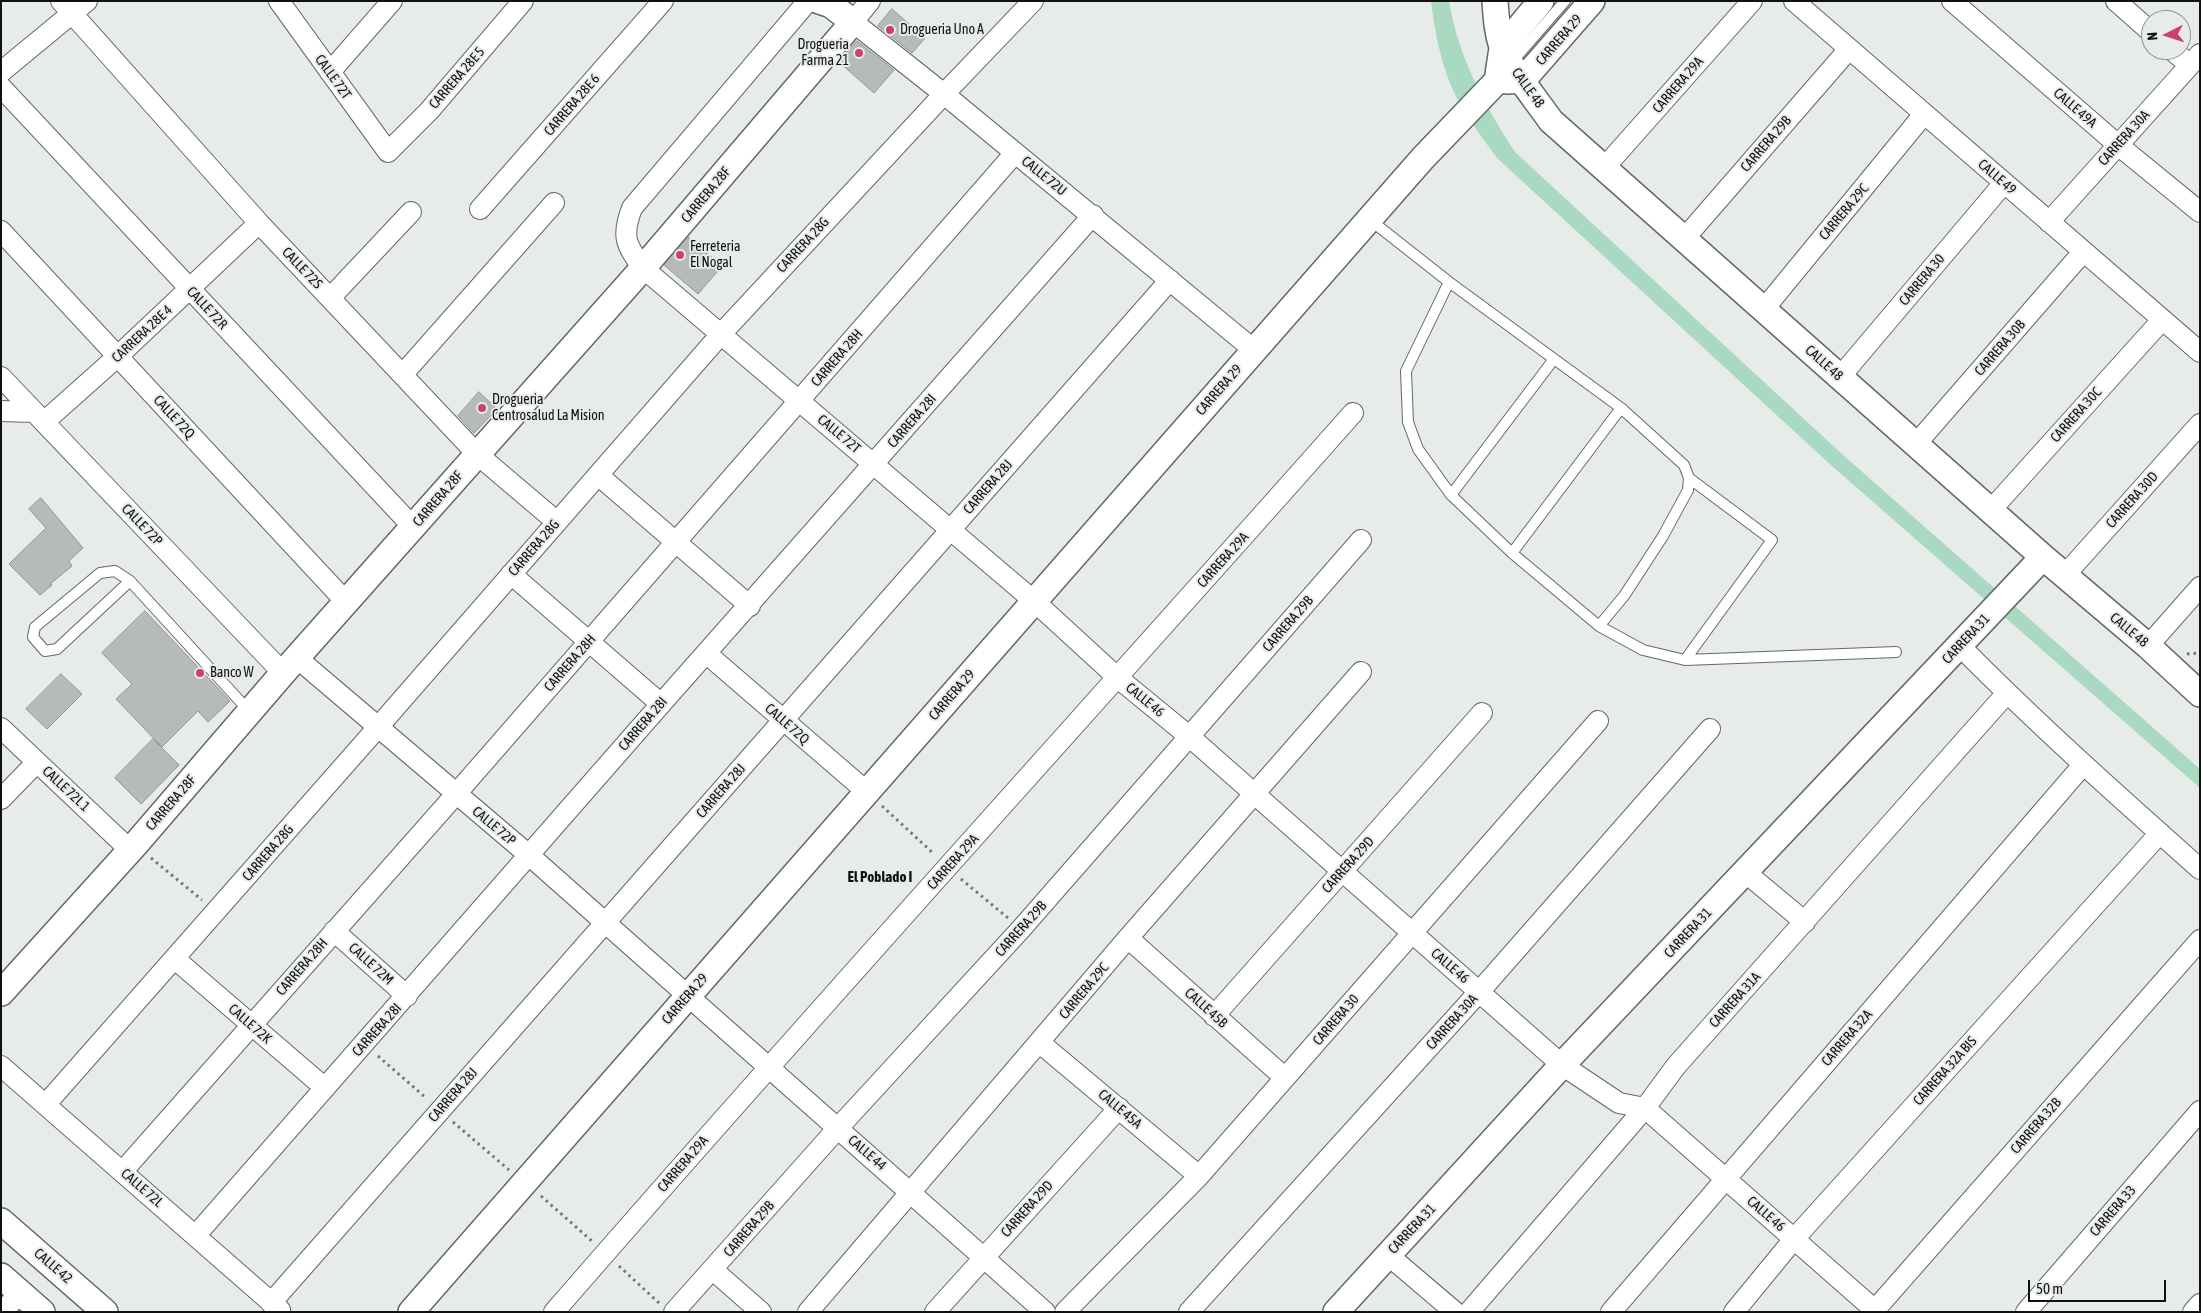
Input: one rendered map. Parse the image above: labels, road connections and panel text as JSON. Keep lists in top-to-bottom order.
{
  "streets": {
    "street": [
      "CARRERA 29",
      "CALLE 72T",
      "CARRERA 28E 5",
      "CARRERA 29A",
      "CALLE 48",
      "CARRERA 28E 6",
      "CALLE 49A",
      "CARRERA 30A",
      "CARRERA 29B",
      "CALLE 72U",
      "CALLE 49",
      "CARRERA 28F",
      "CARRERA 29C",
      "CARRERA 28G",
      "CALLE 72S",
      "CARRERA 30",
      "CALLE 72R",
      "CARRERA 28E 4",
      "CARRERA 30B",
      "CARRERA 28H",
      "CARRERA 30C",
      "CALLE 72Q",
      "CARRERA 28I",
      "CARRERA 28J",
      "CARRERA 30D",
      "CALLE 72P",
      "CARRERA 31",
      "CALLE 46",
      "CALLE 72L 1",
      "CARRERA 29D",
      "CALLE 72M",
      "CARRERA 31A",
      "CALLE 45B",
      "CALLE 72K",
      "CARRERA 32A",
      "CARRERA 32A BIS",
      "CALLE 45A",
      "CARRERA 32B",
      "CALLE 44",
      "CALLE 72L",
      "CARRERA 33",
      "CALLE 42"
    ]
  },
  "crossings": [
    ["CARRERA 29", "CALLE 72T"],
    ["CARRERA 29", "CALLE 48"],
    ["CARRERA 29", "CALLE 72U"],
    ["CARRERA 29", "CALLE 72Q"],
    ["CARRERA 29", "CALLE 72P"],
    ["CARRERA 29", "CALLE 46"],
    ["CARRERA 29", "CALLE 44"],
    ["CALLE 72T", "CARRERA 28E 5"],
    ["CALLE 72T", "CALLE 72U"],
    ["CALLE 72T", "CARRERA 28F"],
    ["CALLE 72T", "CARRERA 28G"],
    ["CALLE 72T", "CARRERA 28H"],
    ["CALLE 72T", "CARRERA 28I"],
    ["CALLE 72T", "CARRERA 28J"],
    ["CALLE 72T", "CALLE 46"],
    ["CARRERA 29A", "CALLE 48"],
    ["CARRERA 29A", "CALLE 46"],
    ["CARRERA 29A", "CALLE 44"],
    ["CALLE 48", "CARRERA 29B"],
    ["CALLE 48", "CARRERA 29C"],
    ["CALLE 48", "CARRERA 30"],
    ["CALLE 48", "CARRERA 30B"],
    ["CALLE 48", "CARRERA 30C"],
    ["CALLE 48", "CARRERA 30D"],
    ["CALLE 48", "CARRERA 31"],
    ["CALLE 49A", "CARRERA 30A"],
    ["CARRERA 30A", "CALLE 49"],
    ["CARRERA 30A", "CALLE 46"],
    ["CARRERA 29B", "CALLE 49"],
    ["CARRERA 29B", "CALLE 46"],
    ["CARRERA 29B", "CALLE 44"],
    ["CALLE 72U", "CARRERA 28F"],
    ["CALLE 72U", "CARRERA 28G"],
    ["CALLE 72U", "CARRERA 28H"],
    ["CALLE 72U", "CARRERA 28I"],
    ["CALLE 72U", "CARRERA 28J"],
    ["CALLE 49", "CARRERA 29C"],
    ["CALLE 49", "CARRERA 30"],
    ["CALLE 49", "CARRERA 30B"],
    ["CALLE 49", "CARRERA 30C"],
    ["CARRERA 28F", "CALLE 72S"],
    ["CARRERA 28F", "CALLE 72R"],
    ["CARRERA 28F", "CALLE 72Q"],
    ["CARRERA 28F", "CALLE 72P"],
    ["CARRERA 28F", "CALLE 72L 1"],
    ["CARRERA 29C", "CALLE 46"],
    ["CARRERA 29C", "CALLE 45B"],
    ["CARRERA 29C", "CALLE 45A"],
    ["CARRERA 29C", "CALLE 44"],
    ["CARRERA 28G", "CALLE 72S"],
    ["CARRERA 28G", "CALLE 72P"],
    ["CARRERA 28G", "CALLE 72K"],
    ["CARRERA 28G", "CALLE 72L"],
    ["CALLE 72S", "CARRERA 28E 4"],
    ["CARRERA 30", "CALLE 46"],
    ["CARRERA 30", "CALLE 45B"],
    ["CARRERA 30", "CALLE 45A"],
    ["CALLE 72R", "CARRERA 28E 4"],
    ["CARRERA 28E 4", "CALLE 72Q"],
    ["CARRERA 28E 4", "CALLE 72P"],
    ["CARRERA 28H", "CALLE 72P"],
    ["CARRERA 28H", "CALLE 72M"],
    ["CARRERA 28H", "CALLE 72K"],
    ["CARRERA 28H", "CALLE 72L"],
    ["CALLE 72Q", "CARRERA 28I"],
    ["CALLE 72Q", "CARRERA 28J"],
    ["CARRERA 28I", "CALLE 72P"],
    ["CARRERA 28I", "CALLE 72M"],
    ["CARRERA 28I", "CALLE 72K"],
    ["CARRERA 28I", "CALLE 72L"],
    ["CARRERA 28J", "CALLE 72P"],
    ["CARRERA 28J", "CALLE 72L"],
    ["CALLE 72P", "CALLE 44"],
    ["CARRERA 31", "CALLE 46"],
    ["CALLE 46", "CARRERA 29D"],
    ["CALLE 46", "CARRERA 31A"],
    ["CALLE 46", "CARRERA 32A"],
    ["CALLE 46", "CARRERA 32A BIS"],
    ["CALLE 46", "CARRERA 32B"],
    ["CARRERA 29D", "CALLE 45B"],
    ["CARRERA 29D", "CALLE 45A"],
    ["CARRERA 29D", "CALLE 44"]
  ],
  "districts": ["El Poblado I"],
  "places": [
    "Drogueria Uno A",
    "Drogueria Farma 21",
    "Ferreteria El Nogal",
    "Drogueria Centrosalud La Mision",
    "Banco W"
  ],
  "scale_bar": "50 m",
  "north": "left"
}
